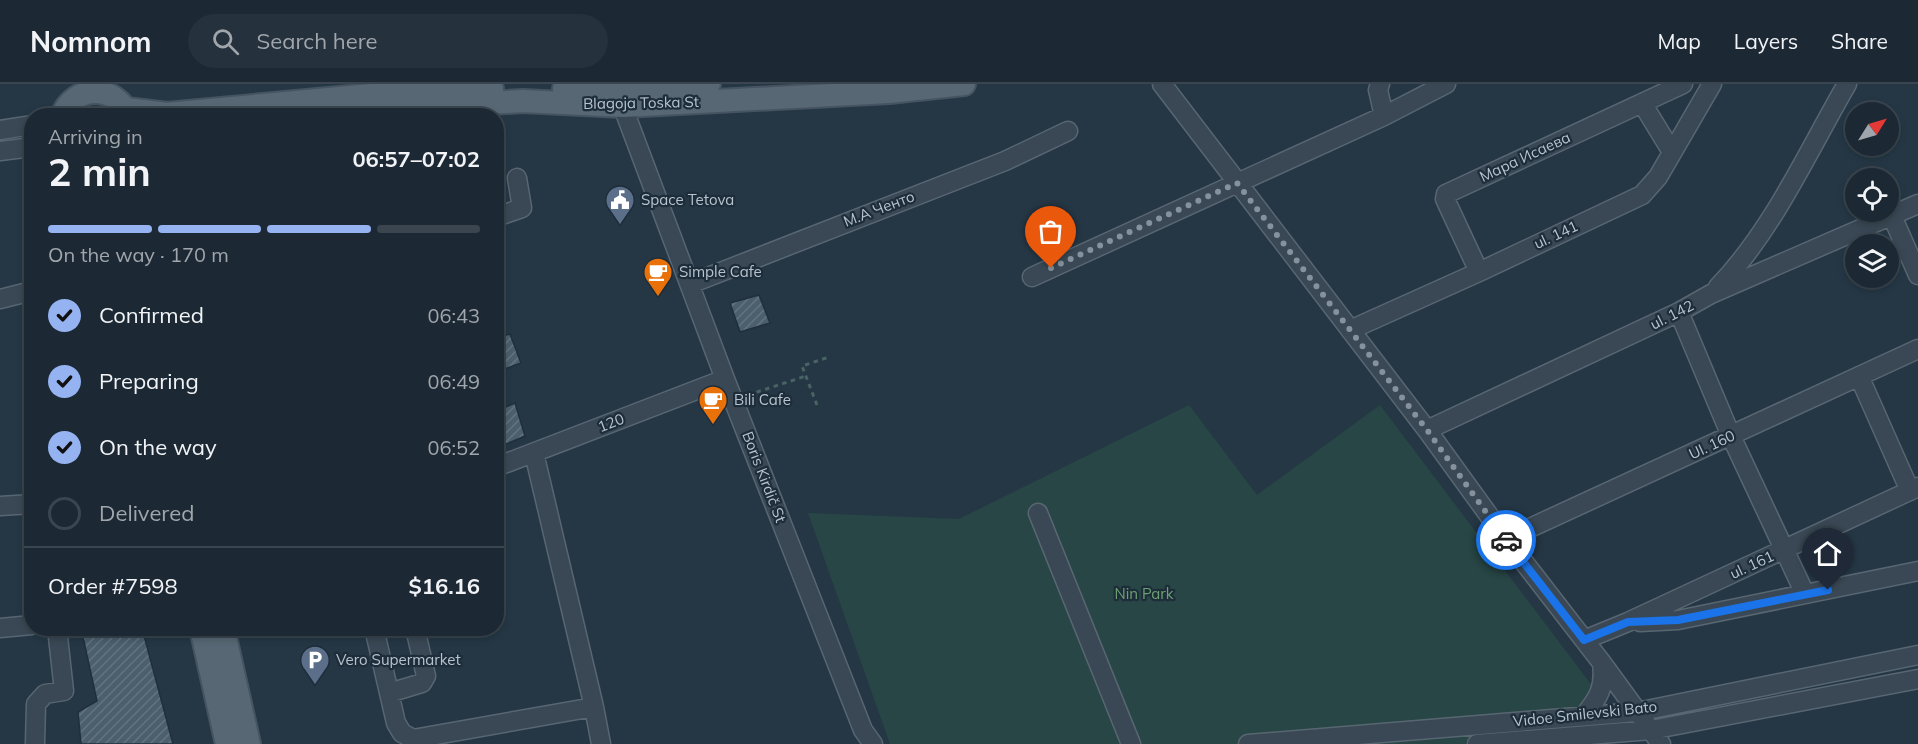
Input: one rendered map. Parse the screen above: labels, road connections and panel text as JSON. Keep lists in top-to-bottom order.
{
  "streets": {
    "main road": ["Blagoja Toska St"],
    "street": [
      "Мара Исаева",
      "М.А Ченто",
      "ul. 141",
      "ul. 142",
      "120",
      "Ul. 160",
      "Boris Kirdič St",
      "ul. 161",
      "Vidoe Smilevski Bato"
    ]
  },
  "crossings": [
    ["Blagoja Toska St", "Boris Kirdič St"],
    ["Мара Исаева", "ul. 141"],
    ["М.А Ченто", "Boris Kirdič St"],
    ["120", "Boris Kirdič St"]
  ],
  "parks": ["Nin Park"],
  "places": {
    "public building": ["Space Tetova"],
    "cafe": ["Simple Cafe", "Bili Cafe"],
    "parking": ["Vero Supermarket"]
  },
  "north": "top right",
  "page": {
    "header": "Nomnom",
    "search": "Search here",
    "nav": ["Map", "Layers", "Share"],
    "heading": ["2 min", "Arriving in", "06:57–07:02"],
    "panel": ["Order #7598", "$16.16"],
    "bar": "On the way · 170 m",
    "list": [
      ["Confirmed", "06:43"],
      ["Preparing", "06:49"],
      ["On the way", "06:52"],
      "Delivered"
    ]
  }
}
